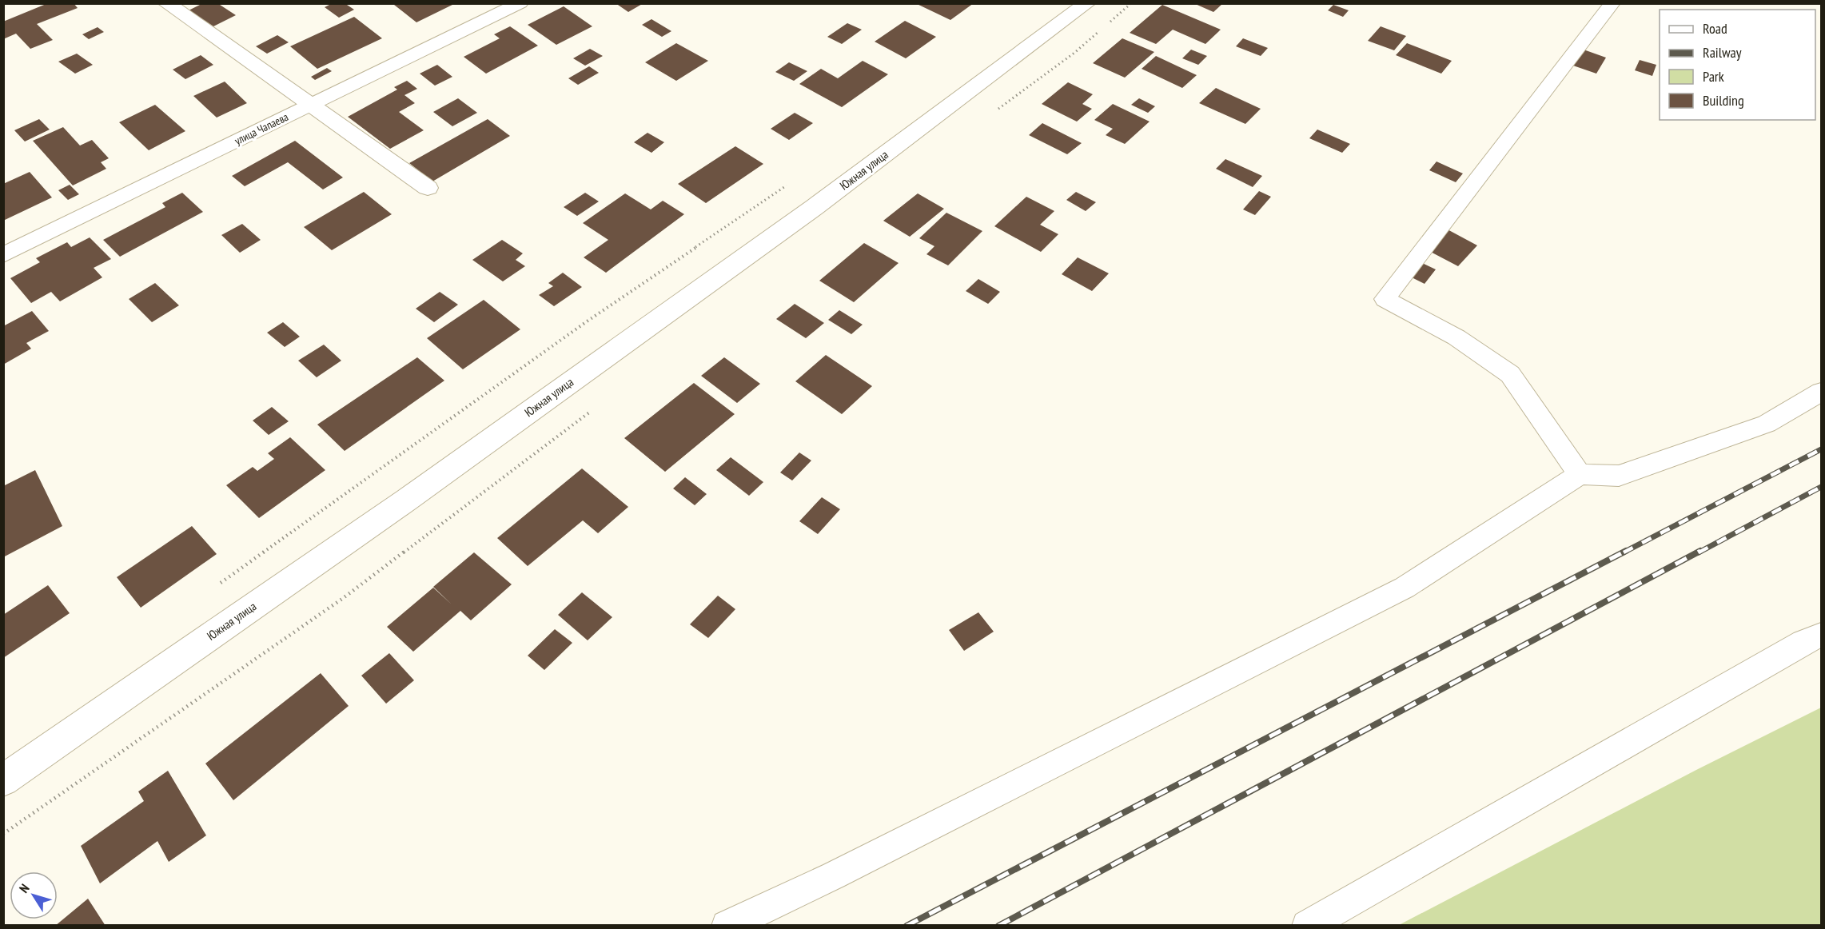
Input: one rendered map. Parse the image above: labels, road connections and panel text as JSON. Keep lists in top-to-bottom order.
{
  "streets": {
    "street": ["Южная улица"],
    "lane": ["улица Чапаева"]
  },
  "legend": [
    "Road",
    "Railway",
    "Park",
    "Building"
  ],
  "north": "top left"
}
